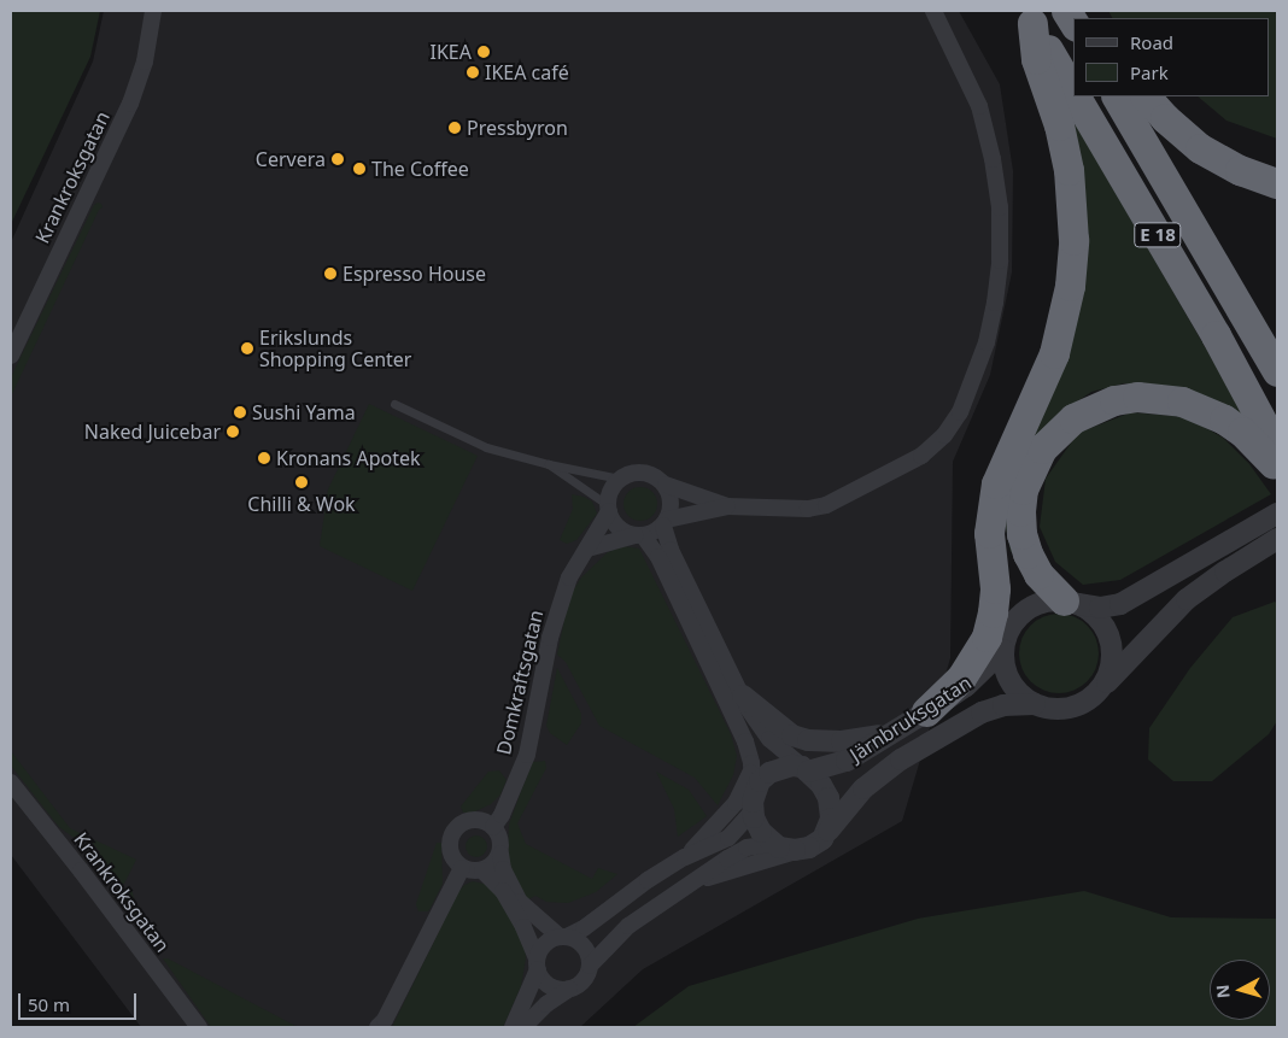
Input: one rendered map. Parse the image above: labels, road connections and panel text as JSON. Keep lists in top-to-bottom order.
{
  "streets": {
    "highway": ["E 18"],
    "street": ["Krankroksgatan", "Domkraftsgatan", "Järnbruksgatan"]
  },
  "crossings": [
    ["E 18", "Järnbruksgatan"]
  ],
  "places": [
    "IKEA",
    "IKEA café",
    "Pressbyron",
    "Cervera",
    "The Coffee",
    "Espresso House",
    "Erikslunds Shopping Center",
    "Sushi Yama",
    "Naked Juicebar",
    "Kronans Apotek",
    "Chilli & Wok"
  ],
  "legend": ["Road", "Park"],
  "scale_bar": "50 m",
  "north": "left"
}
